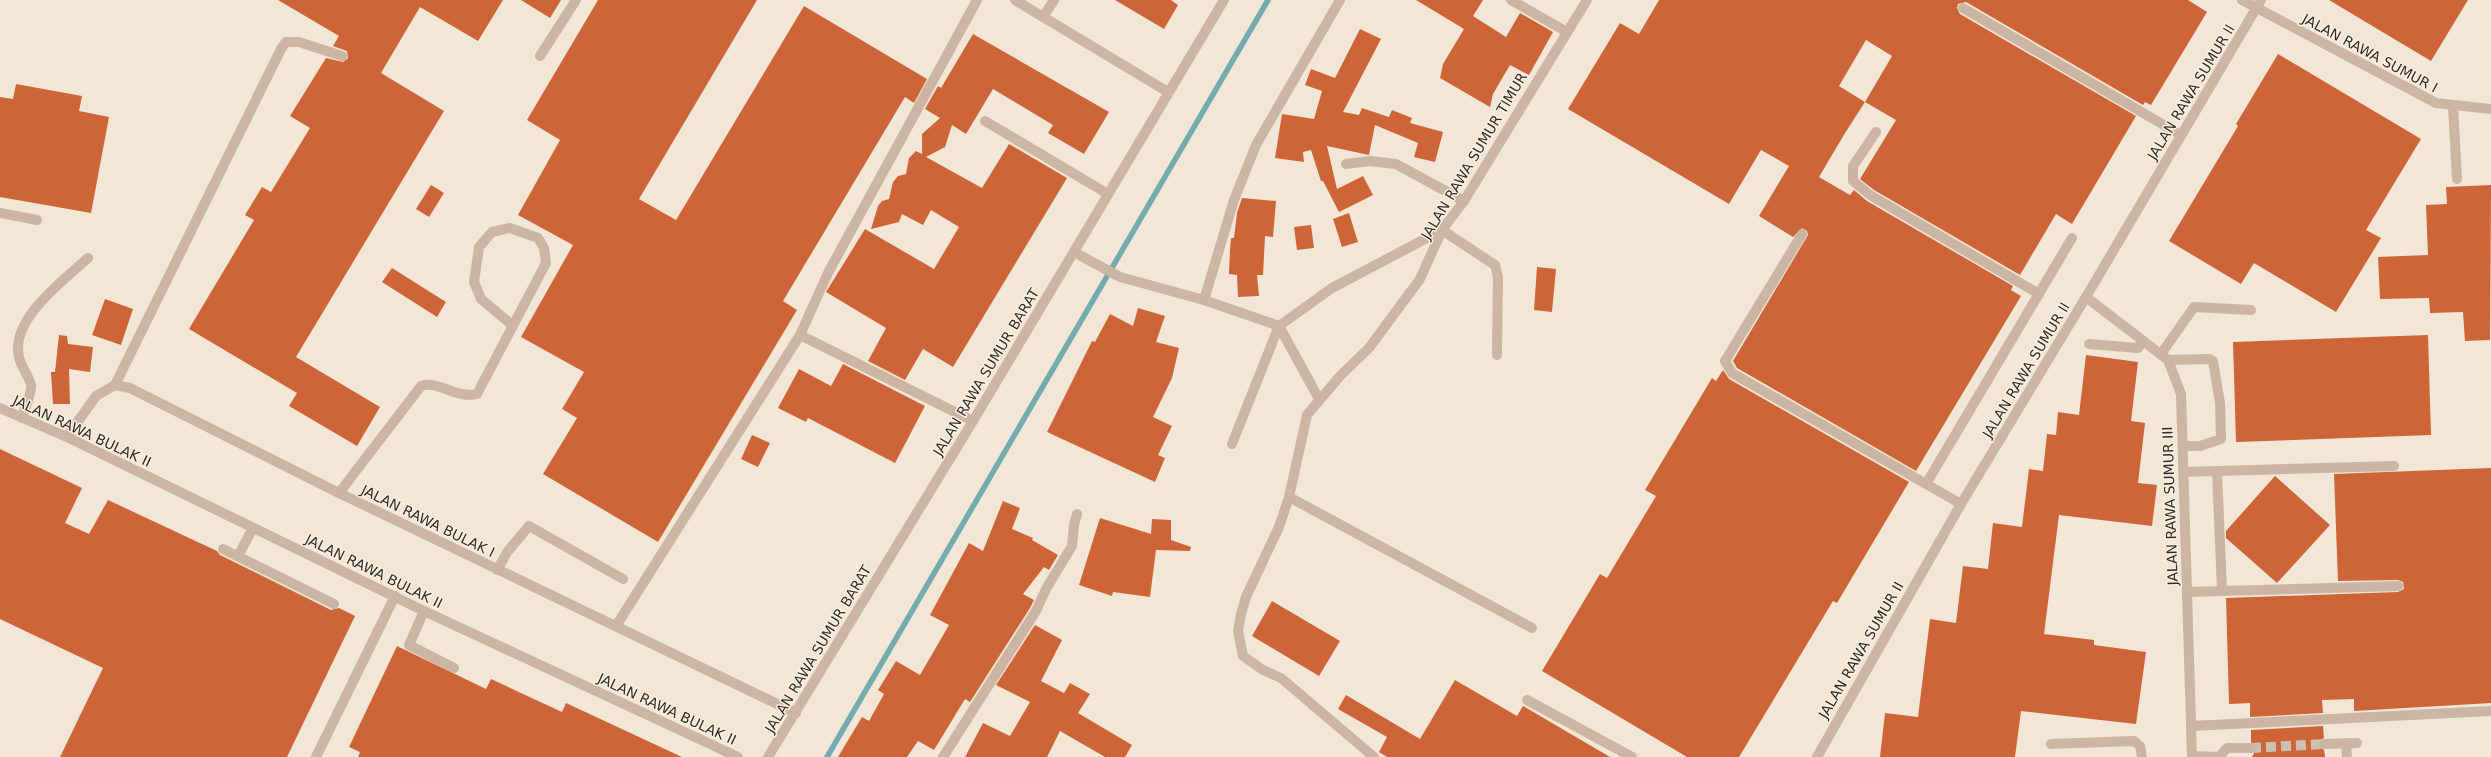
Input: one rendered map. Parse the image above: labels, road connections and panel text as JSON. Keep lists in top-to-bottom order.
{
  "streets": {
    "street": [
      "JALAN RAWA SUMUR I",
      "JALAN RAWA SUMUR II",
      "JALAN RAWA SUMUR TIMUR",
      "JALAN RAWA SUMUR BARAT",
      "JALAN RAWA BULAK II",
      "JALAN RAWA SUMUR III",
      "JALAN RAWA BULAK I"
    ]
  },
  "crossings": [
    ["JALAN RAWA SUMUR I", "JALAN RAWA SUMUR II"],
    ["JALAN RAWA SUMUR BARAT", "JALAN RAWA BULAK I"]
  ]
}
